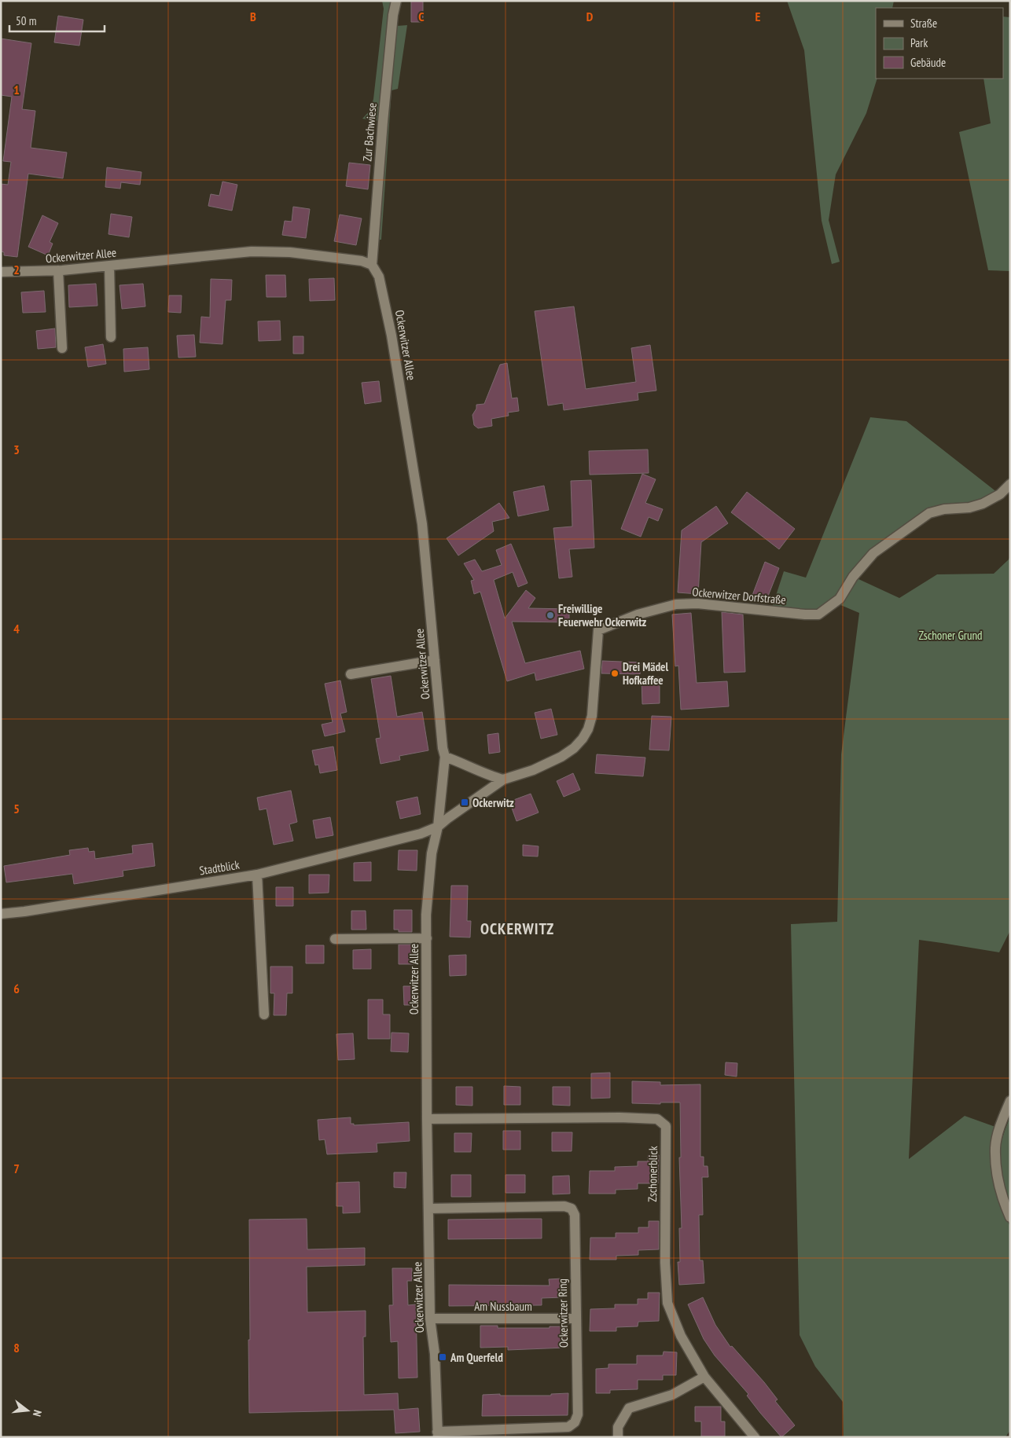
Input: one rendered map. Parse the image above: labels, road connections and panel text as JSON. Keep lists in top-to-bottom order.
{
  "streets": {
    "street": [
      "Zur Bachwiese",
      "Ockerwitzer Allee",
      "Ockerwitzer Dorfstraße",
      "Stadtblick",
      "Zschonerblick",
      "Am Nussbaum",
      "Ockerwitzer Ring"
    ]
  },
  "crossings": [
    ["Zur Bachwiese", "Ockerwitzer Allee"],
    ["Ockerwitzer Allee", "Ockerwitzer Dorfstraße"],
    ["Ockerwitzer Allee", "Stadtblick"],
    ["Ockerwitzer Allee", "Zschonerblick"],
    ["Ockerwitzer Allee", "Am Nussbaum"],
    ["Ockerwitzer Allee", "Ockerwitzer Ring"],
    ["Ockerwitzer Dorfstraße", "Stadtblick"],
    ["Am Nussbaum", "Ockerwitzer Ring"]
  ],
  "districts": ["OCKERWITZ"],
  "parks": ["Zschoner Grund"],
  "places": {
    "other": ["Freiwillige Feuerwehr Ockerwitz", "Drei Mädel Hofkaffee"],
    "transit": ["Ockerwitz", "Am Querfeld"]
  },
  "legend": ["Straße", "Park", "Gebäude"],
  "scale_bar": "50 m",
  "north": "right",
  "grid": {
    "columns": [
      "B",
      "C",
      "D",
      "E"
    ],
    "rows": [
      "1",
      "2",
      "3",
      "4",
      "5",
      "6",
      "7",
      "8"
    ]
  }
}
